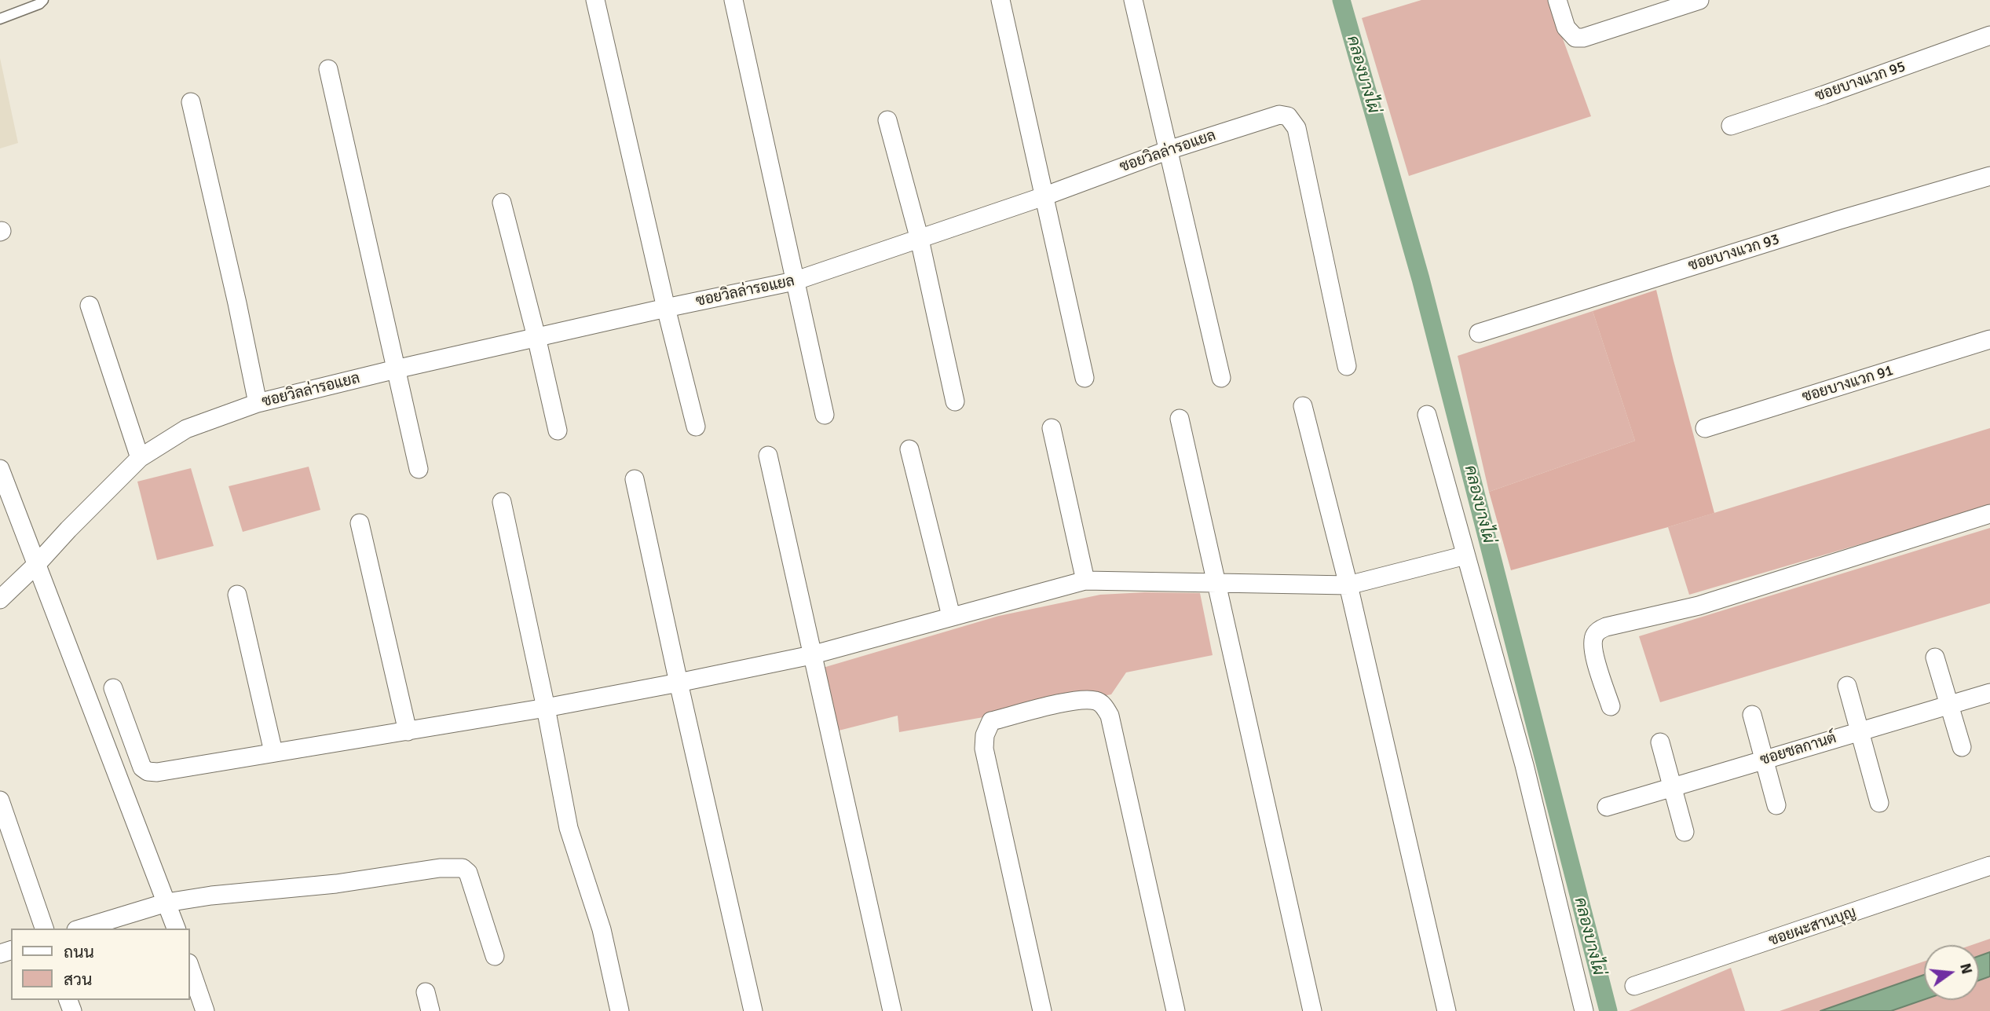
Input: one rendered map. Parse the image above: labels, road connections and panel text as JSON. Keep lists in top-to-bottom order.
{
  "streets": {
    "street": [
      "ซอยบางแวก 95",
      "ซอยวิลล่ารอแยล",
      "ซอยบางแวก 93",
      "ซอยบางแวก 91",
      "ซอยชลกานต์",
      "ซอยผะสานบุญ"
    ]
  },
  "water": ["คลองบางไผ่"],
  "legend": ["ถนน", "สวน"],
  "north": "right"
}
